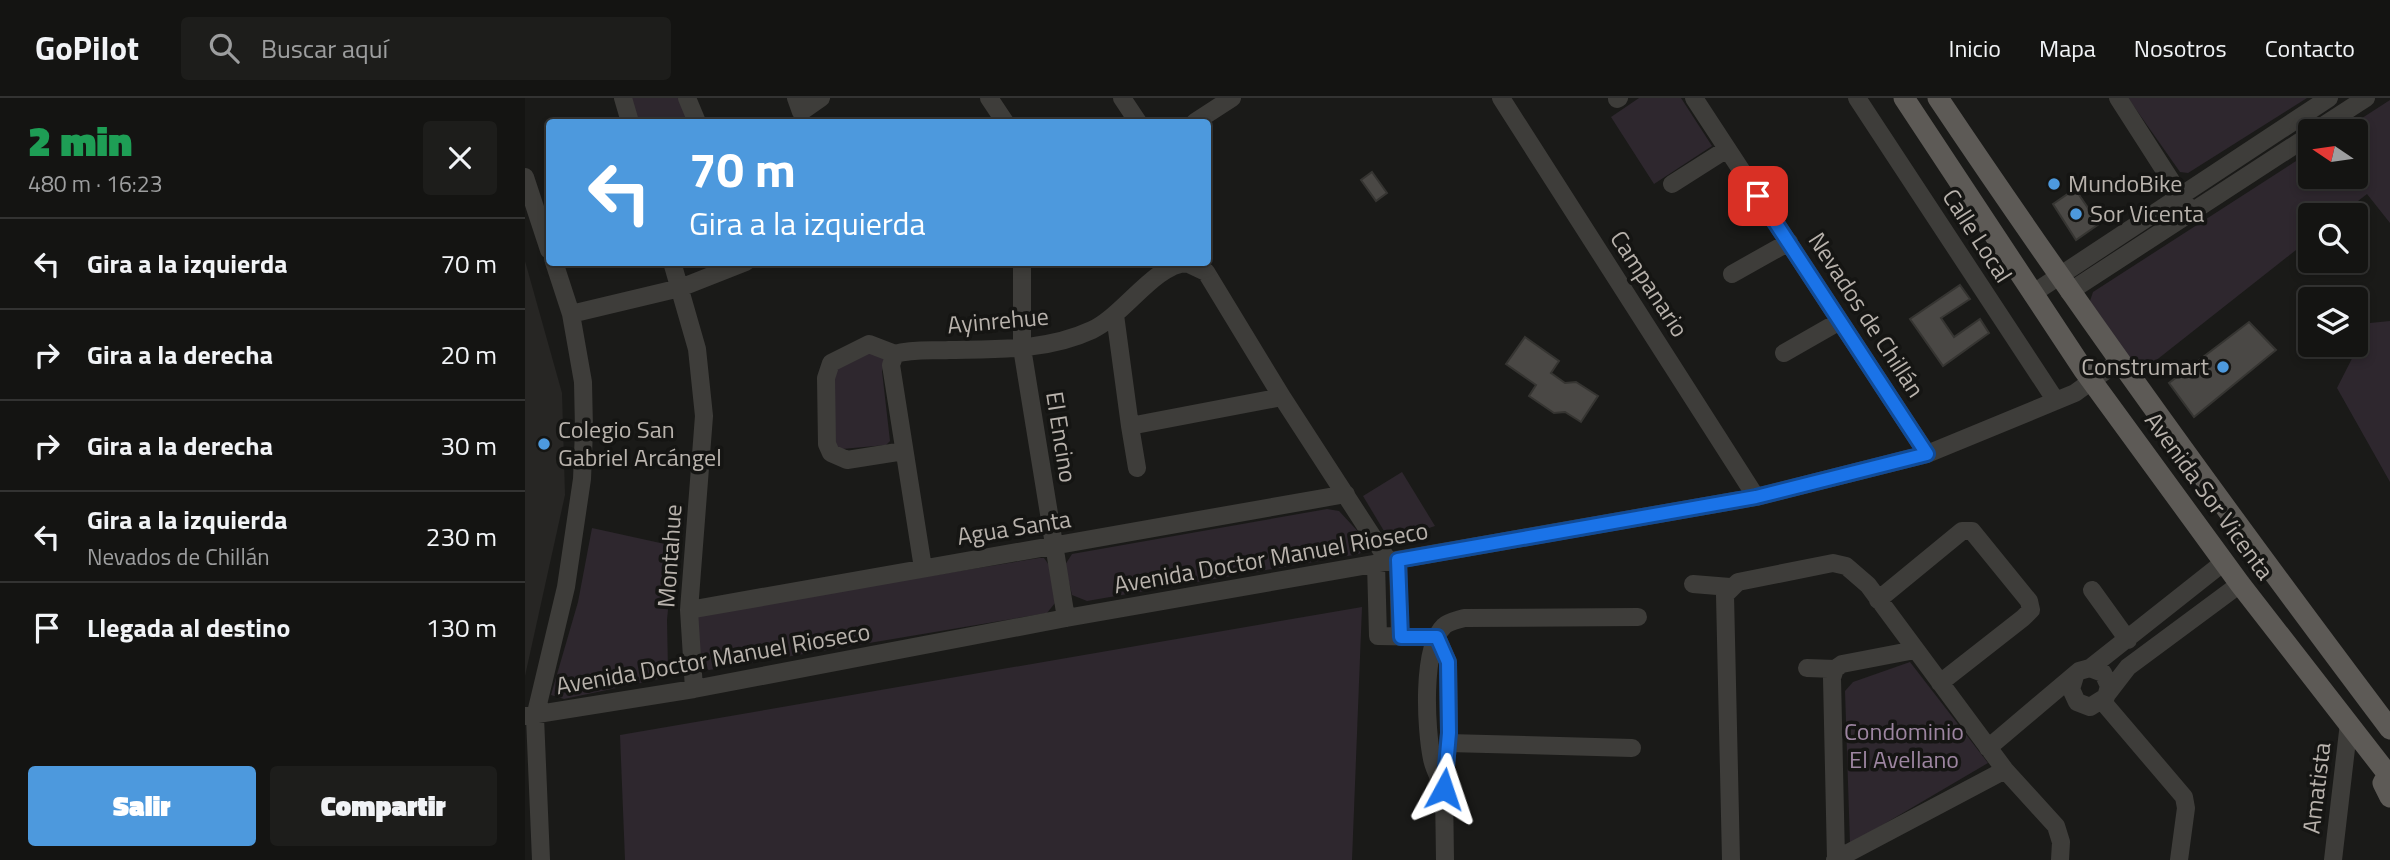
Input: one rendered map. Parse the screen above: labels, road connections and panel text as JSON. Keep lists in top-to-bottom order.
{
  "streets": {
    "main road": ["Avenida Sor Vicenta"],
    "street": [
      "Calle Local",
      "Campanario",
      "Nevados de Chillán",
      "Ayinrehue",
      "El Encino",
      "Agua Santa",
      "Montahue",
      "Avenida Doctor Manuel Rioseco",
      "Amatista"
    ]
  },
  "crossings": [
    ["Calle Local", "Avenida Doctor Manuel Rioseco"],
    ["Campanario", "Avenida Doctor Manuel Rioseco"],
    ["Nevados de Chillán", "Avenida Doctor Manuel Rioseco"],
    ["Ayinrehue", "El Encino"],
    ["Ayinrehue", "Agua Santa"],
    ["Ayinrehue", "Avenida Doctor Manuel Rioseco"],
    ["El Encino", "Agua Santa"],
    ["El Encino", "Avenida Doctor Manuel Rioseco"],
    ["Avenida Sor Vicenta", "Avenida Doctor Manuel Rioseco"],
    ["Avenida Sor Vicenta", "Amatista"],
    ["Agua Santa", "Montahue"],
    ["Montahue", "Avenida Doctor Manuel Rioseco"]
  ],
  "parks": ["Condominio El Avellano"],
  "places": [
    "MundoBike",
    "Sor Vicenta",
    "Construmart",
    "Colegio San Gabriel Arcángel"
  ],
  "north": "left",
  "page": {
    "header": "GoPilot",
    "search": "Buscar aquí",
    "nav": [
      "Inicio",
      "Mapa",
      "Nosotros",
      "Contacto"
    ],
    "heading": ["2 min", "480 m · 16:23"],
    "turn": ["70 m", "Gira a la izquierda"],
    "list": [
      {
        "name": "Gira a la izquierda",
        "value": "70 m"
      },
      {
        "name": "Gira a la derecha",
        "value": "20 m"
      },
      {
        "name": "Gira a la derecha",
        "value": "30 m"
      },
      {
        "name": "Gira a la izquierda",
        "note": "Nevados de Chillán",
        "value": "230 m"
      },
      {
        "name": "Llegada al destino",
        "value": "130 m"
      }
    ],
    "buttons": ["Salir", "Compartir"]
  }
}
